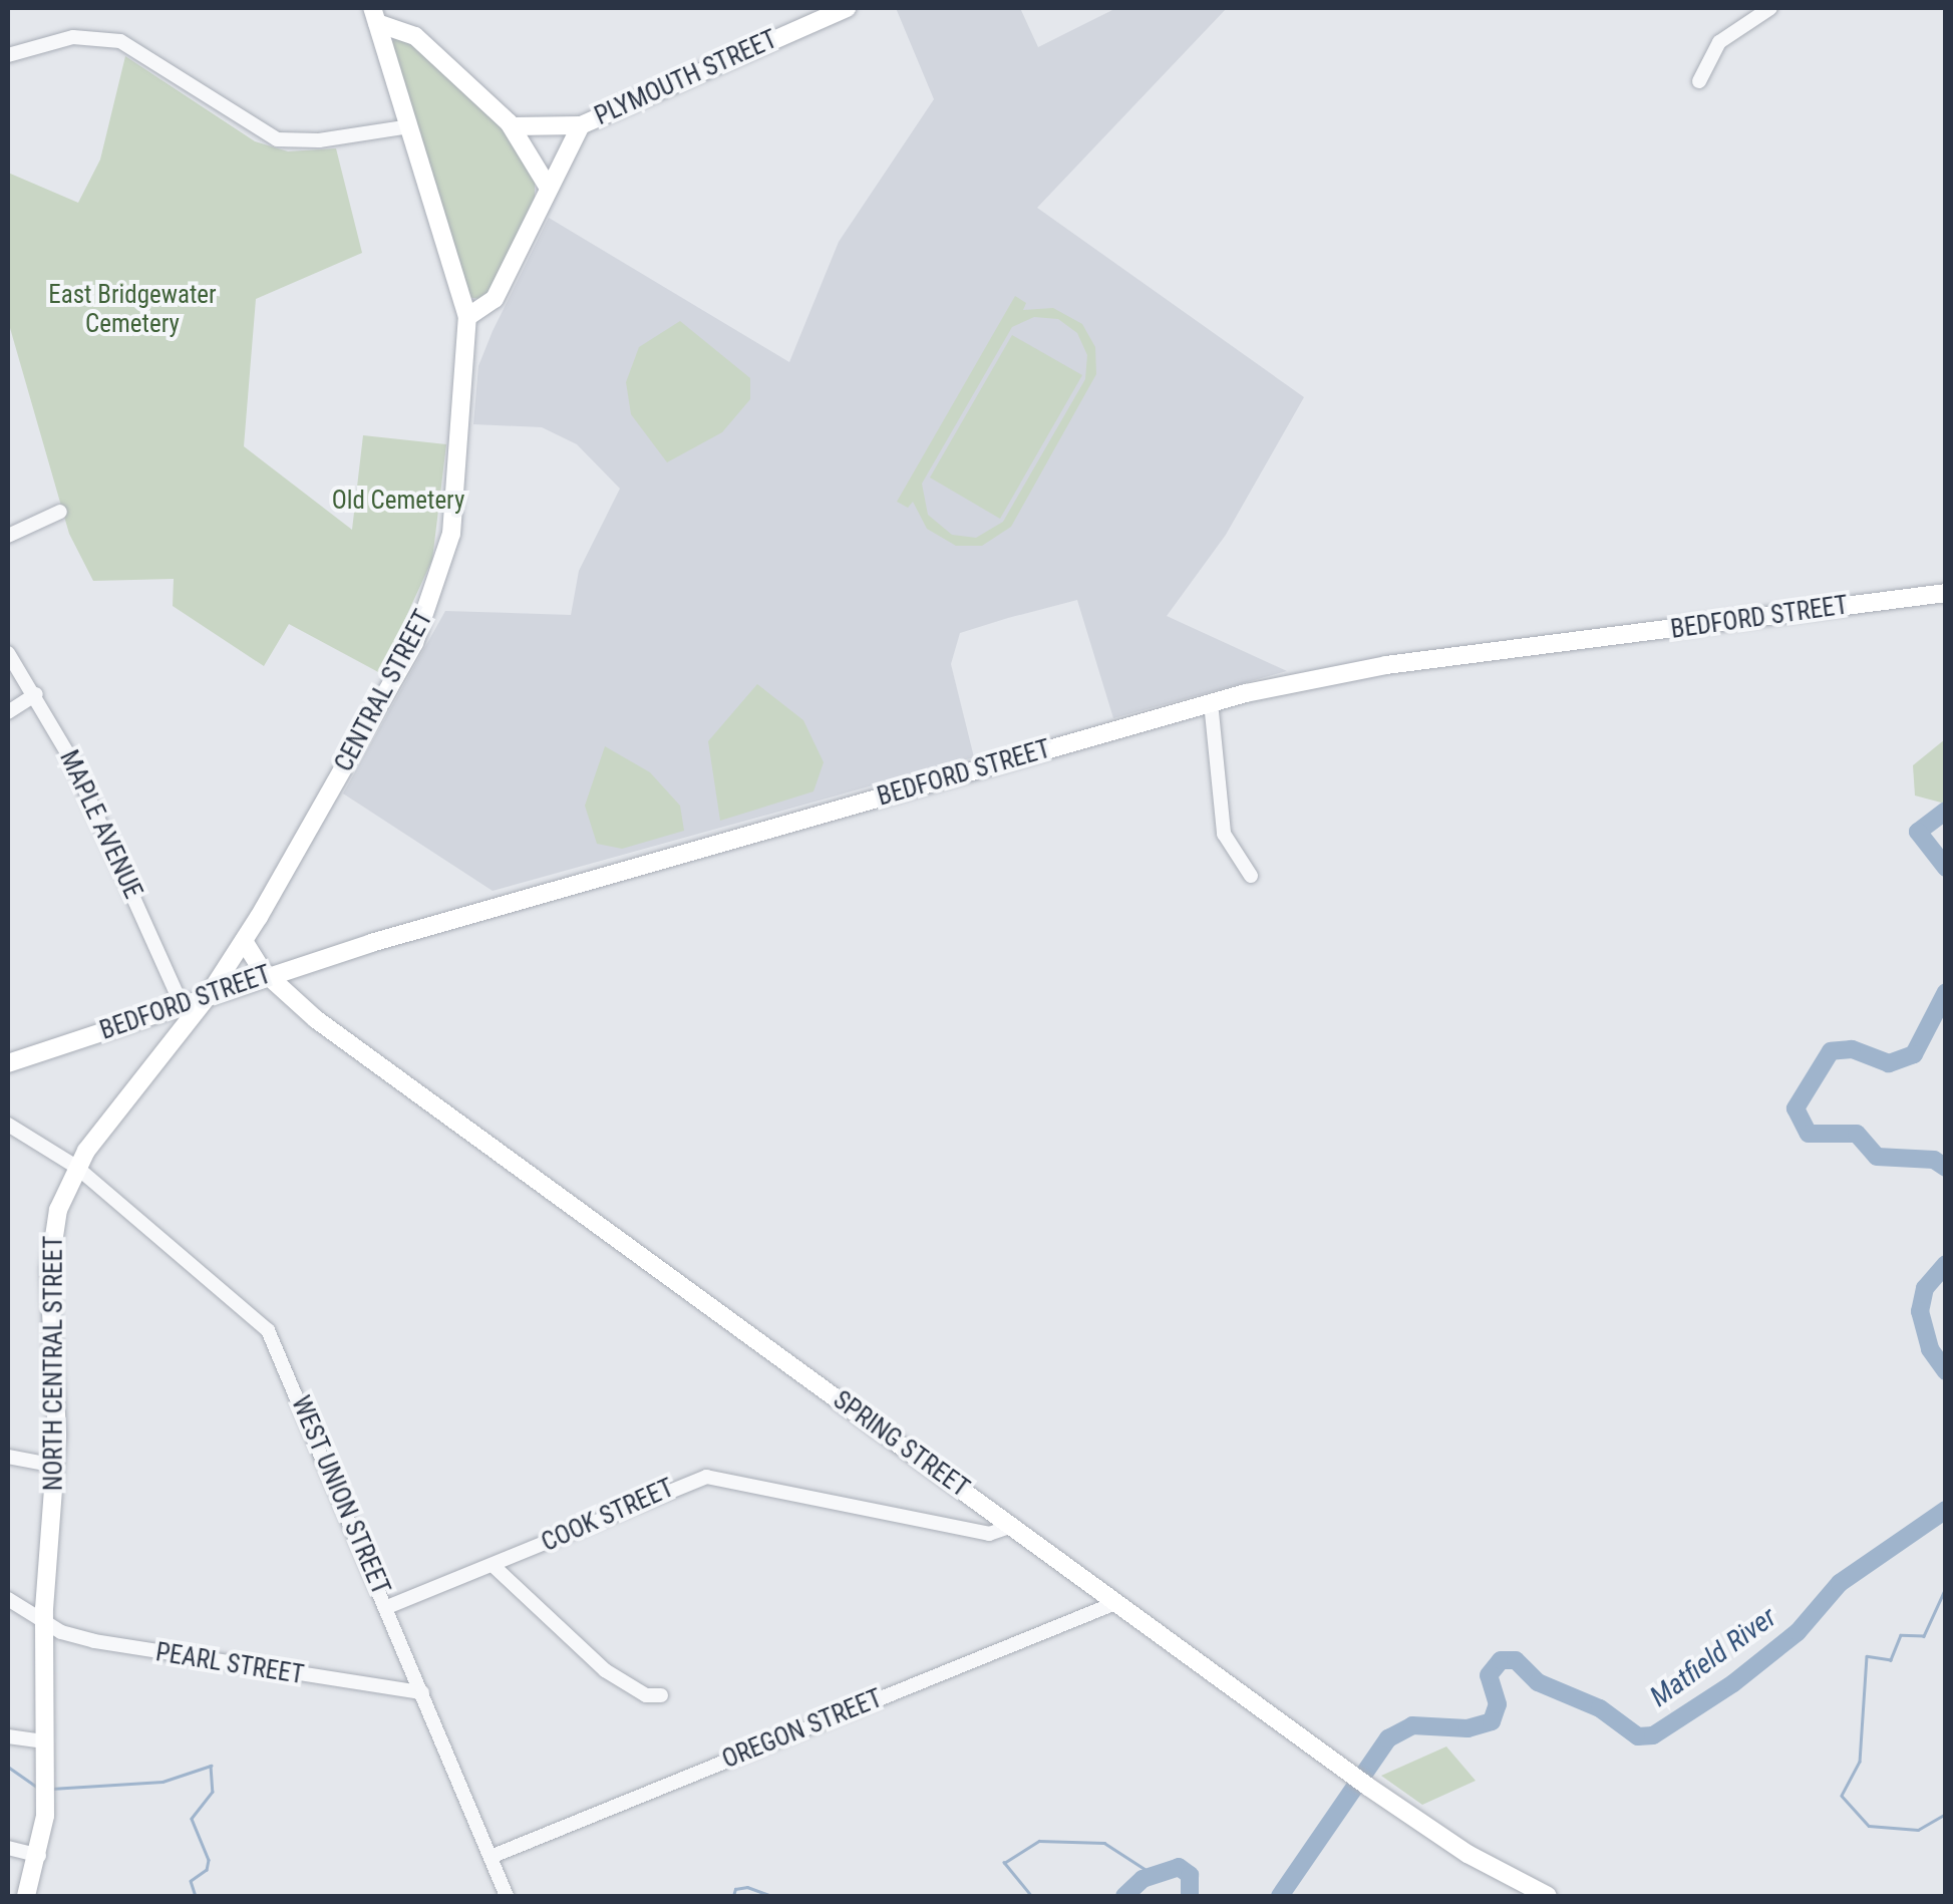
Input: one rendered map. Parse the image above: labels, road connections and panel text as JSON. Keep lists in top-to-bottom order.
{
  "streets": {
    "main road": [
      "PLYMOUTH STREET",
      "BEDFORD STREET",
      "CENTRAL STREET",
      "NORTH CENTRAL STREET",
      "SPRING STREET"
    ],
    "street": [
      "MAPLE AVENUE",
      "WEST UNION STREET",
      "COOK STREET",
      "PEARL STREET",
      "OREGON STREET"
    ]
  },
  "crossings": [
    ["PLYMOUTH STREET", "CENTRAL STREET"],
    ["BEDFORD STREET", "CENTRAL STREET"],
    ["BEDFORD STREET", "MAPLE AVENUE"],
    ["BEDFORD STREET", "NORTH CENTRAL STREET"],
    ["BEDFORD STREET", "SPRING STREET"],
    ["CENTRAL STREET", "NORTH CENTRAL STREET"],
    ["CENTRAL STREET", "SPRING STREET"],
    ["NORTH CENTRAL STREET", "WEST UNION STREET"],
    ["NORTH CENTRAL STREET", "PEARL STREET"],
    ["SPRING STREET", "COOK STREET"],
    ["SPRING STREET", "OREGON STREET"],
    ["WEST UNION STREET", "COOK STREET"],
    ["WEST UNION STREET", "PEARL STREET"],
    ["WEST UNION STREET", "OREGON STREET"]
  ],
  "water": ["Matfield River"],
  "parks": ["East Bridgewater Cemetery", "Old Cemetery"]
}
